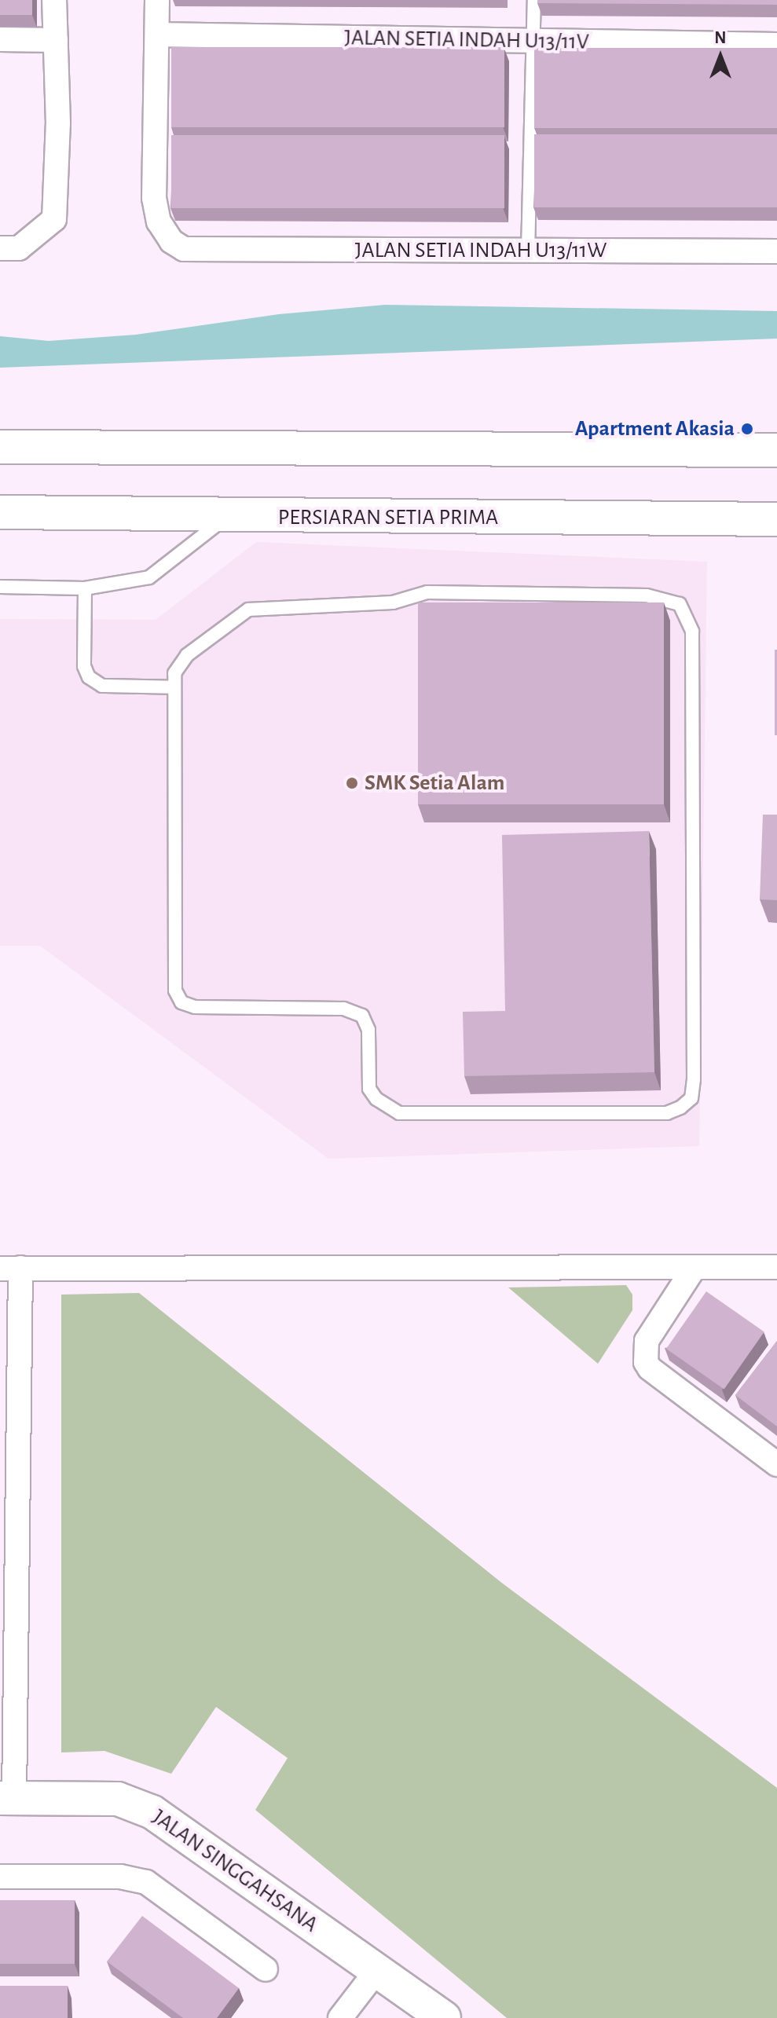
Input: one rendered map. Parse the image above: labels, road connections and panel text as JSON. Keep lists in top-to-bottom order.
{
  "streets": {
    "street": [
      "JALAN SETIA INDAH U13/11V",
      "JALAN SETIA INDAH U13/11W",
      "PERSIARAN SETIA PRIMA",
      "JALAN SINGGAHSANA"
    ]
  },
  "crossings": [
    ["JALAN SETIA INDAH U13/11V", "JALAN SETIA INDAH U13/11W"]
  ],
  "places": ["Apartment Akasia", "SMK Setia Alam"],
  "north": "top"
}
